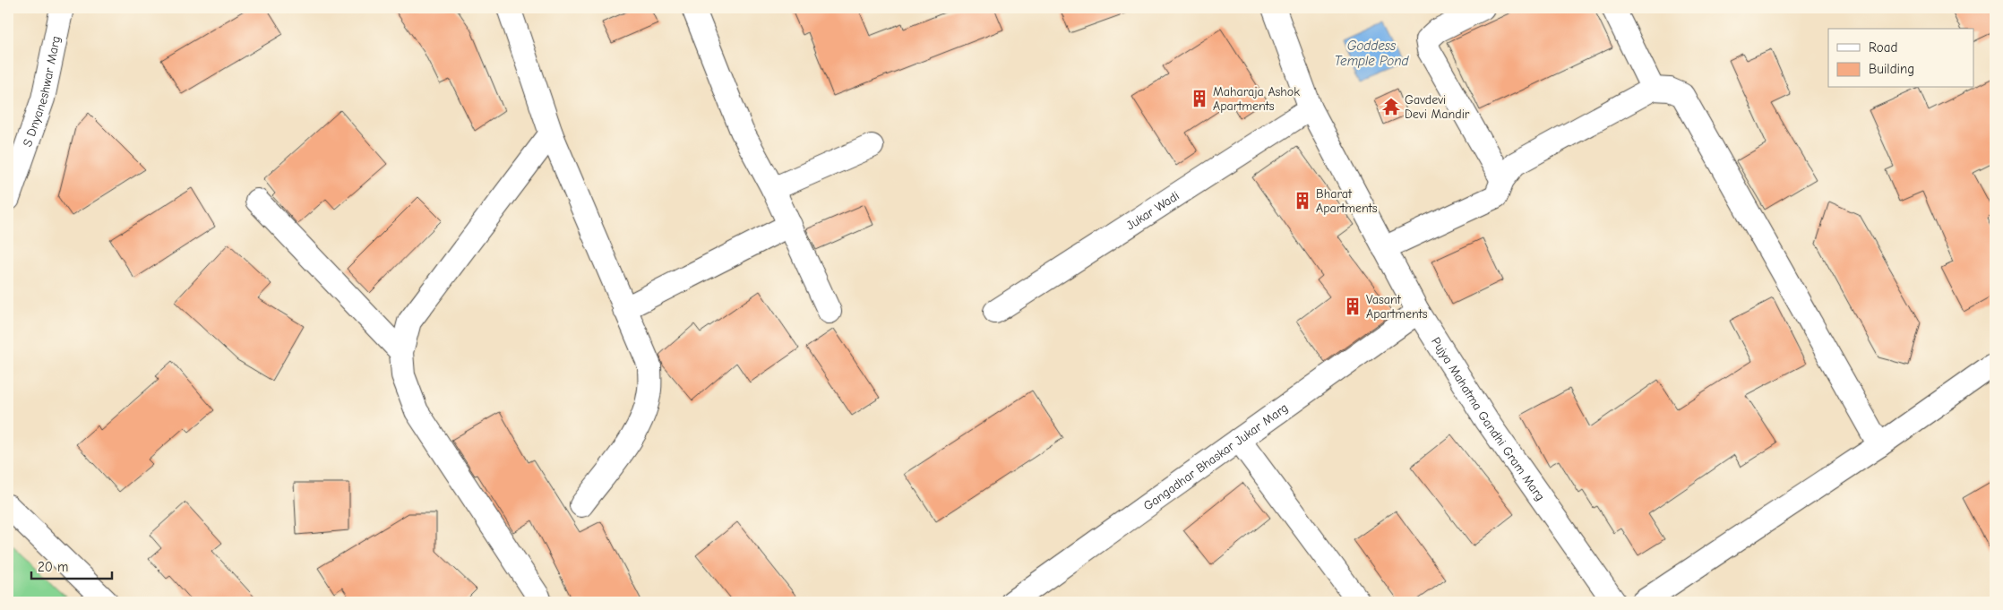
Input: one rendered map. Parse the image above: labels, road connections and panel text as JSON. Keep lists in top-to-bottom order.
{
  "streets": {
    "street": [
      "S Dnyaneshwar Marg",
      "Jukar Wadi",
      "Pujya Mahatma Gandhi Gram Marg",
      "Gangadhar Bhaskar Jukar Marg"
    ]
  },
  "crossings": [
    ["Jukar Wadi", "Pujya Mahatma Gandhi Gram Marg"],
    ["Pujya Mahatma Gandhi Gram Marg", "Gangadhar Bhaskar Jukar Marg"]
  ],
  "water": ["Goddess Temple Pond"],
  "places": {
    "building": ["Maharaja Ashok Apartments", "Bharat Apartments", "Vasant Apartments"],
    "temple": ["Gavdevi Devi Mandir"]
  },
  "legend": ["Road", "Building"],
  "scale_bar": "20 m"
}
